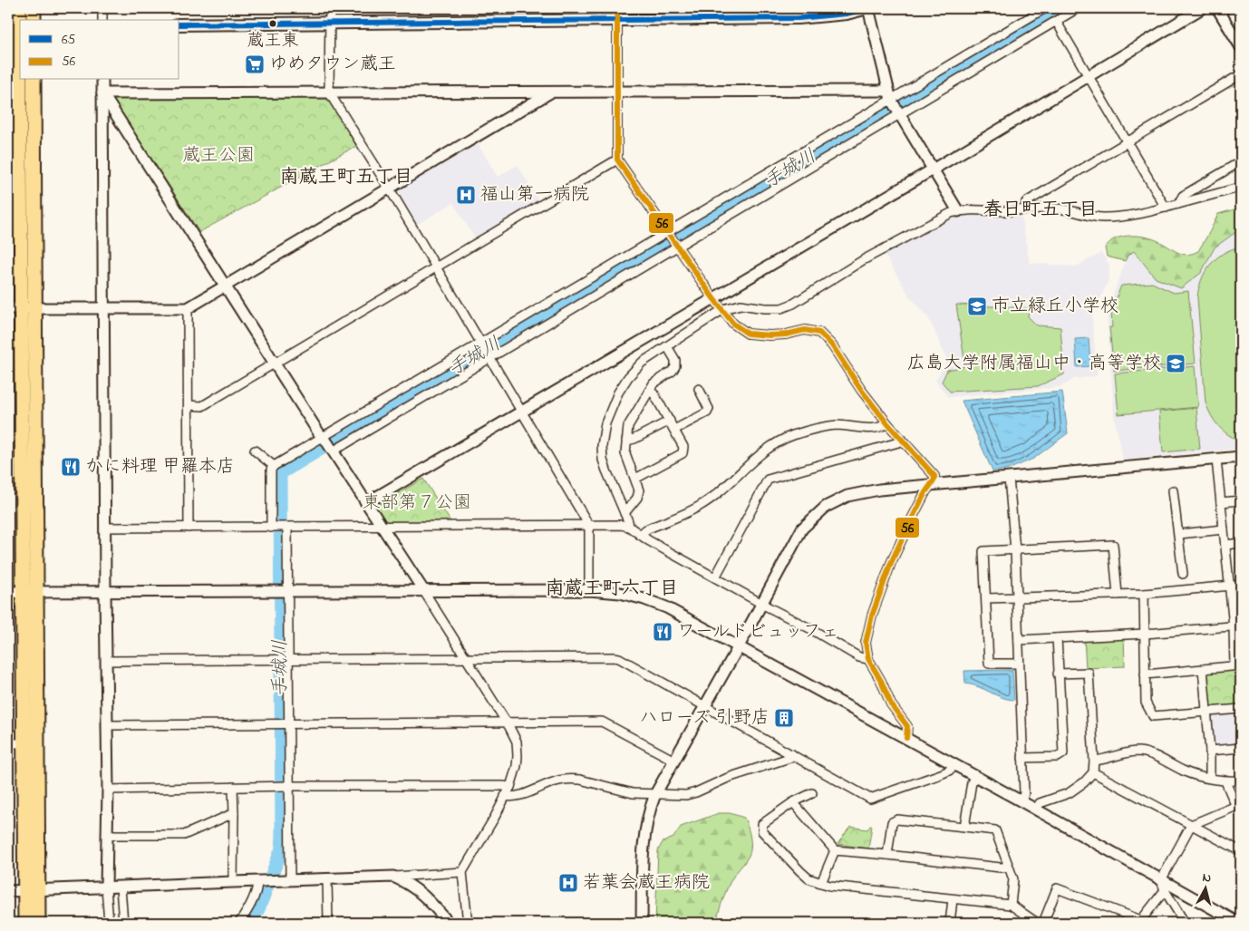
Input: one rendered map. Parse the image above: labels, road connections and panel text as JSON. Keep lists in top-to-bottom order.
{
  "districts": ["南蔵王町五丁目", "春日町五丁目", "南蔵王町六丁目"],
  "water": ["手城川"],
  "parks": ["蔵王公園", "東部第７公園"],
  "places": {
    "other": ["蔵王東"],
    "supermarket": ["ゆめタウン蔵王"],
    "hospital": ["福山第一病院", "若葉会蔵王病院"],
    "school or university": ["市立緑丘小学校", "広島大学附属福山中・高等学校"],
    "restaurant": ["かに料理 甲羅本店", "ワールドビュッフェ"],
    "building": ["ハローズ 引野店"]
  },
  "lines": ["transit line 65", "transit line 56"],
  "legend": ["65", "56"],
  "north": "top"
}
